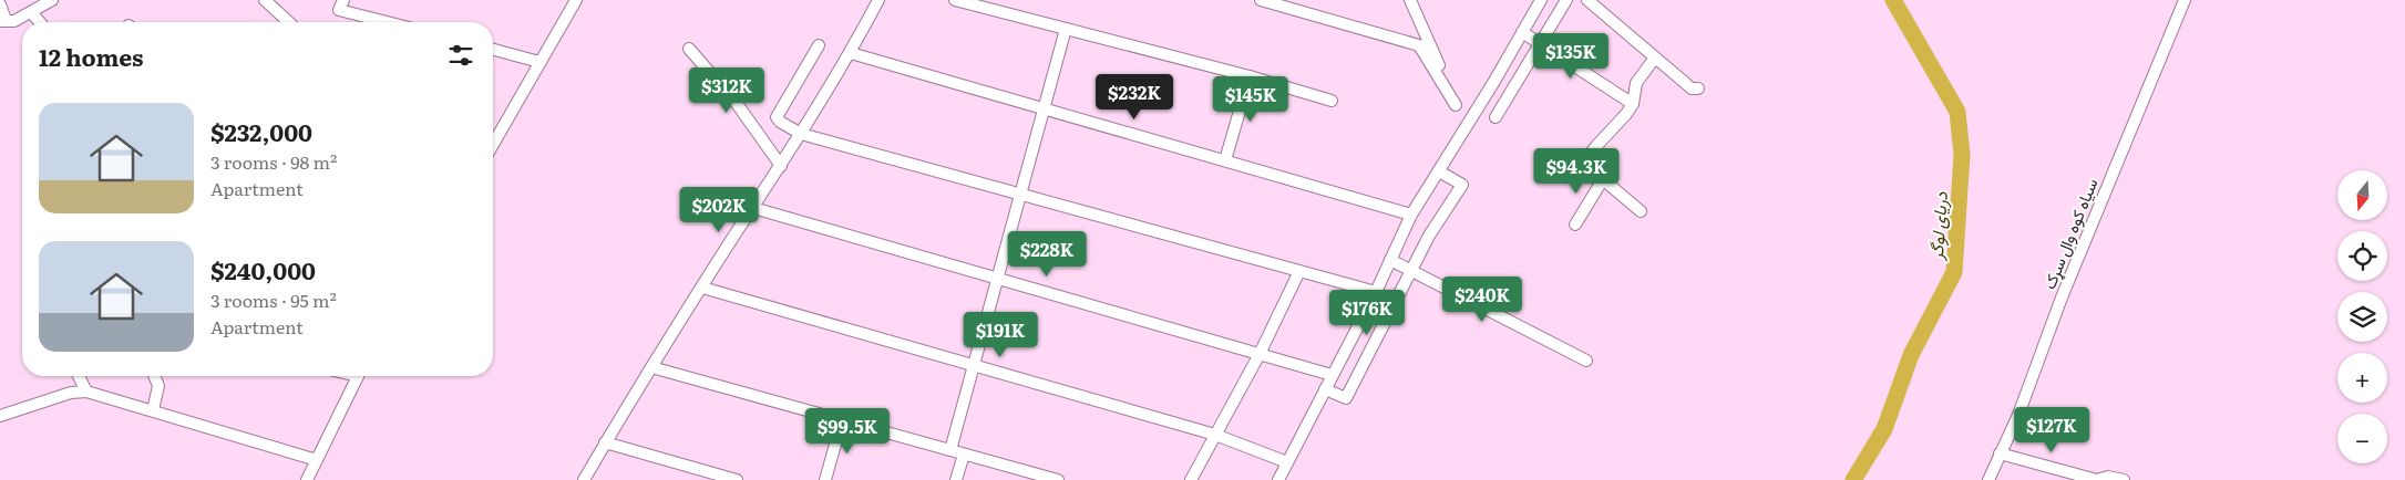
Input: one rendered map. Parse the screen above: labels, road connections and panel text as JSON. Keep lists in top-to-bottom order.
{
  "streets": {
    "street": ["سیاه کوه وال سړک"]
  },
  "water": ["دریای لوگر"],
  "north": "bottom",
  "page": {
    "heading": "12 homes",
    "price": [
      "$135K",
      "$312K",
      "$232K",
      "$145K",
      "$94.3K",
      "$202K",
      "$228K",
      "$240K",
      "$176K",
      "$191K",
      "$127K",
      "$99.5K"
    ],
    "list": [
      {
        "name": "$232,000",
        "note": "3 rooms · 98 m² · Apartment"
      },
      {
        "name": "$240,000",
        "note": "3 rooms · 95 m² · Apartment"
      }
    ],
    "map_buttons": ["+", "−"]
  }
}
